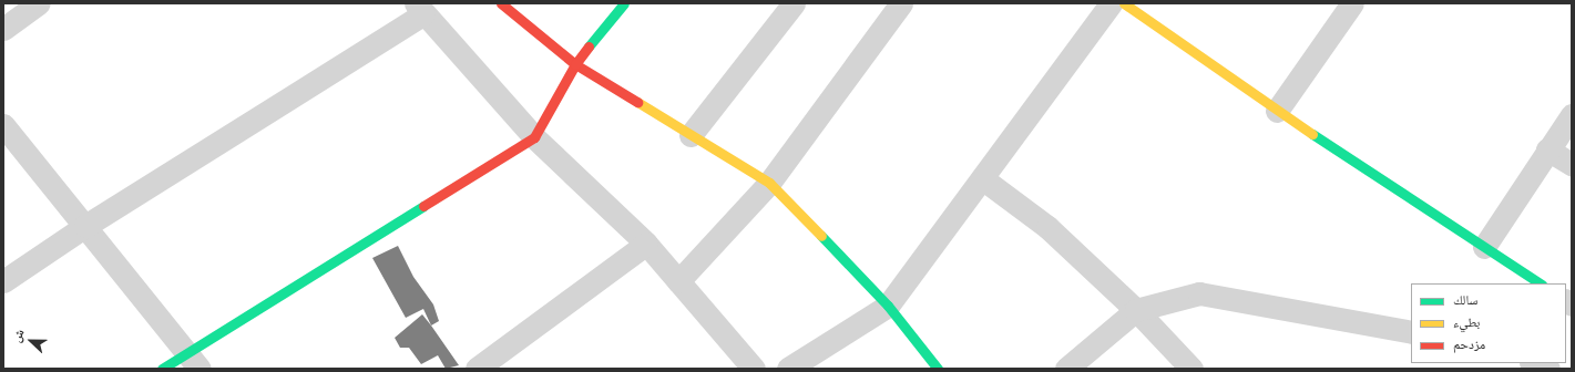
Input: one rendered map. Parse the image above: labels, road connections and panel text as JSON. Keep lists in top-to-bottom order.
{
  "legend": ["سالك", "بطيء", "مزدحم"],
  "north": "left"
}
